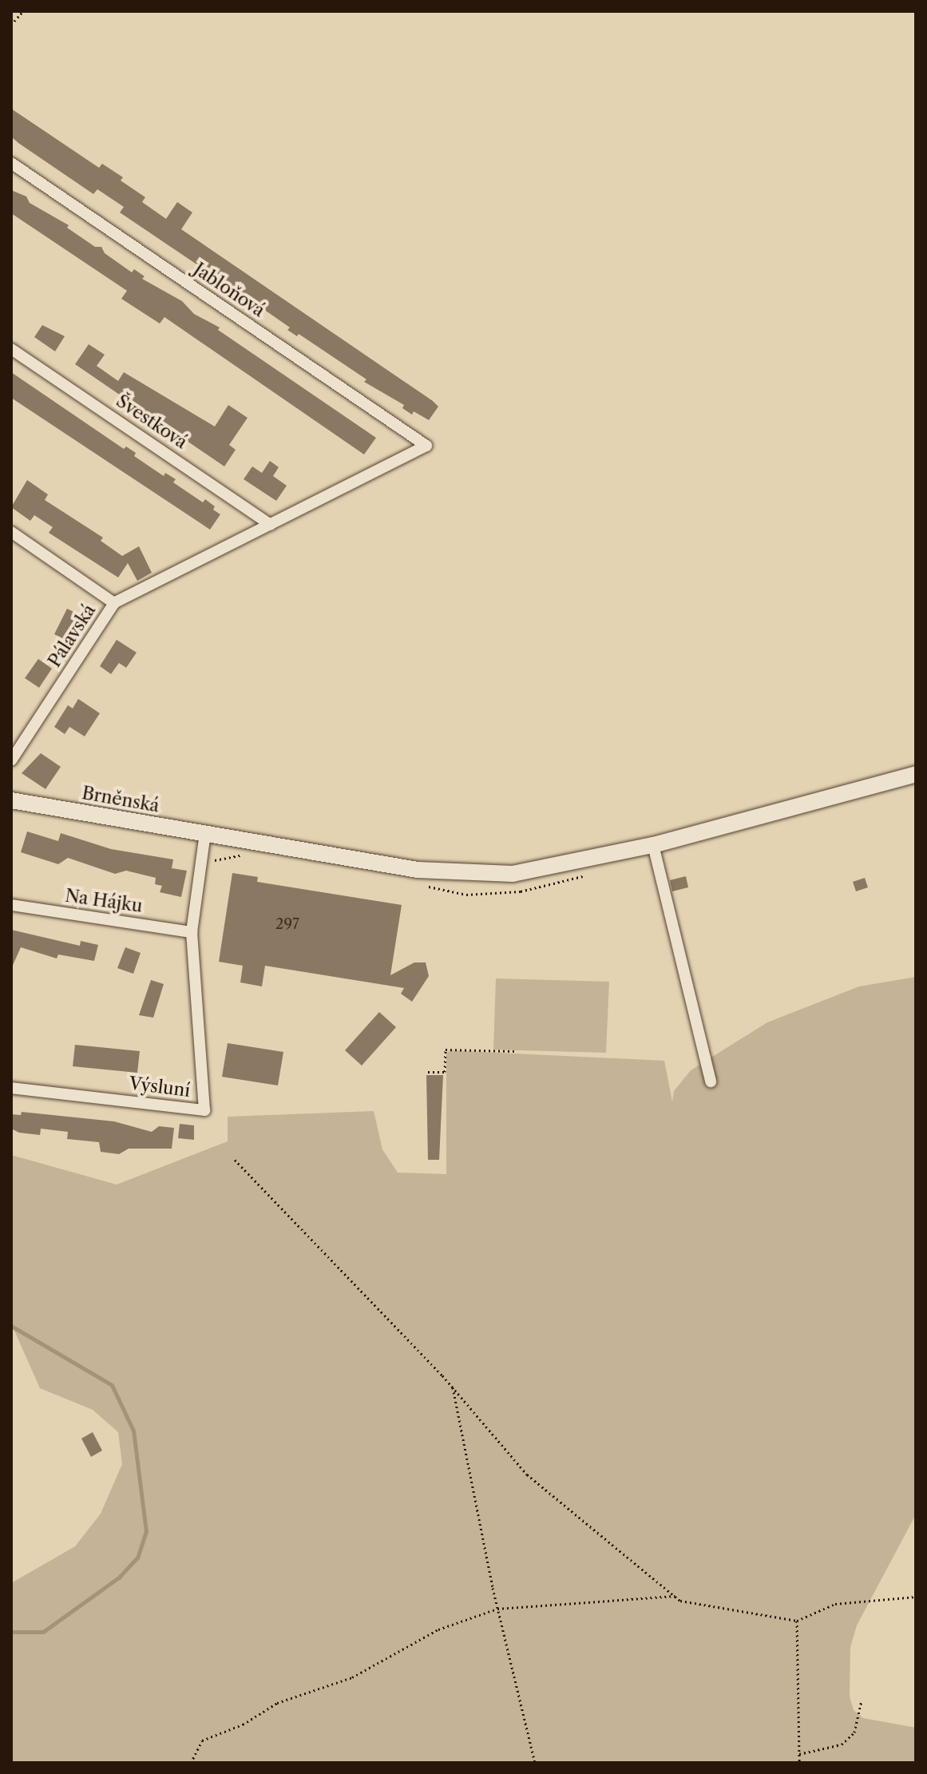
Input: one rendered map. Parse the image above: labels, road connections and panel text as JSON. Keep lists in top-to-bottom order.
{
  "streets": {
    "main road": ["Brněnská"],
    "street": [
      "Jabloňová",
      "Švestková",
      "Pálavská",
      "Na Hájku",
      "Výsluní"
    ]
  },
  "crossings": [
    ["Jabloňová", "Švestková"],
    ["Na Hájku", "Výsluní"]
  ],
  "house_numbers": ["297"]
}
